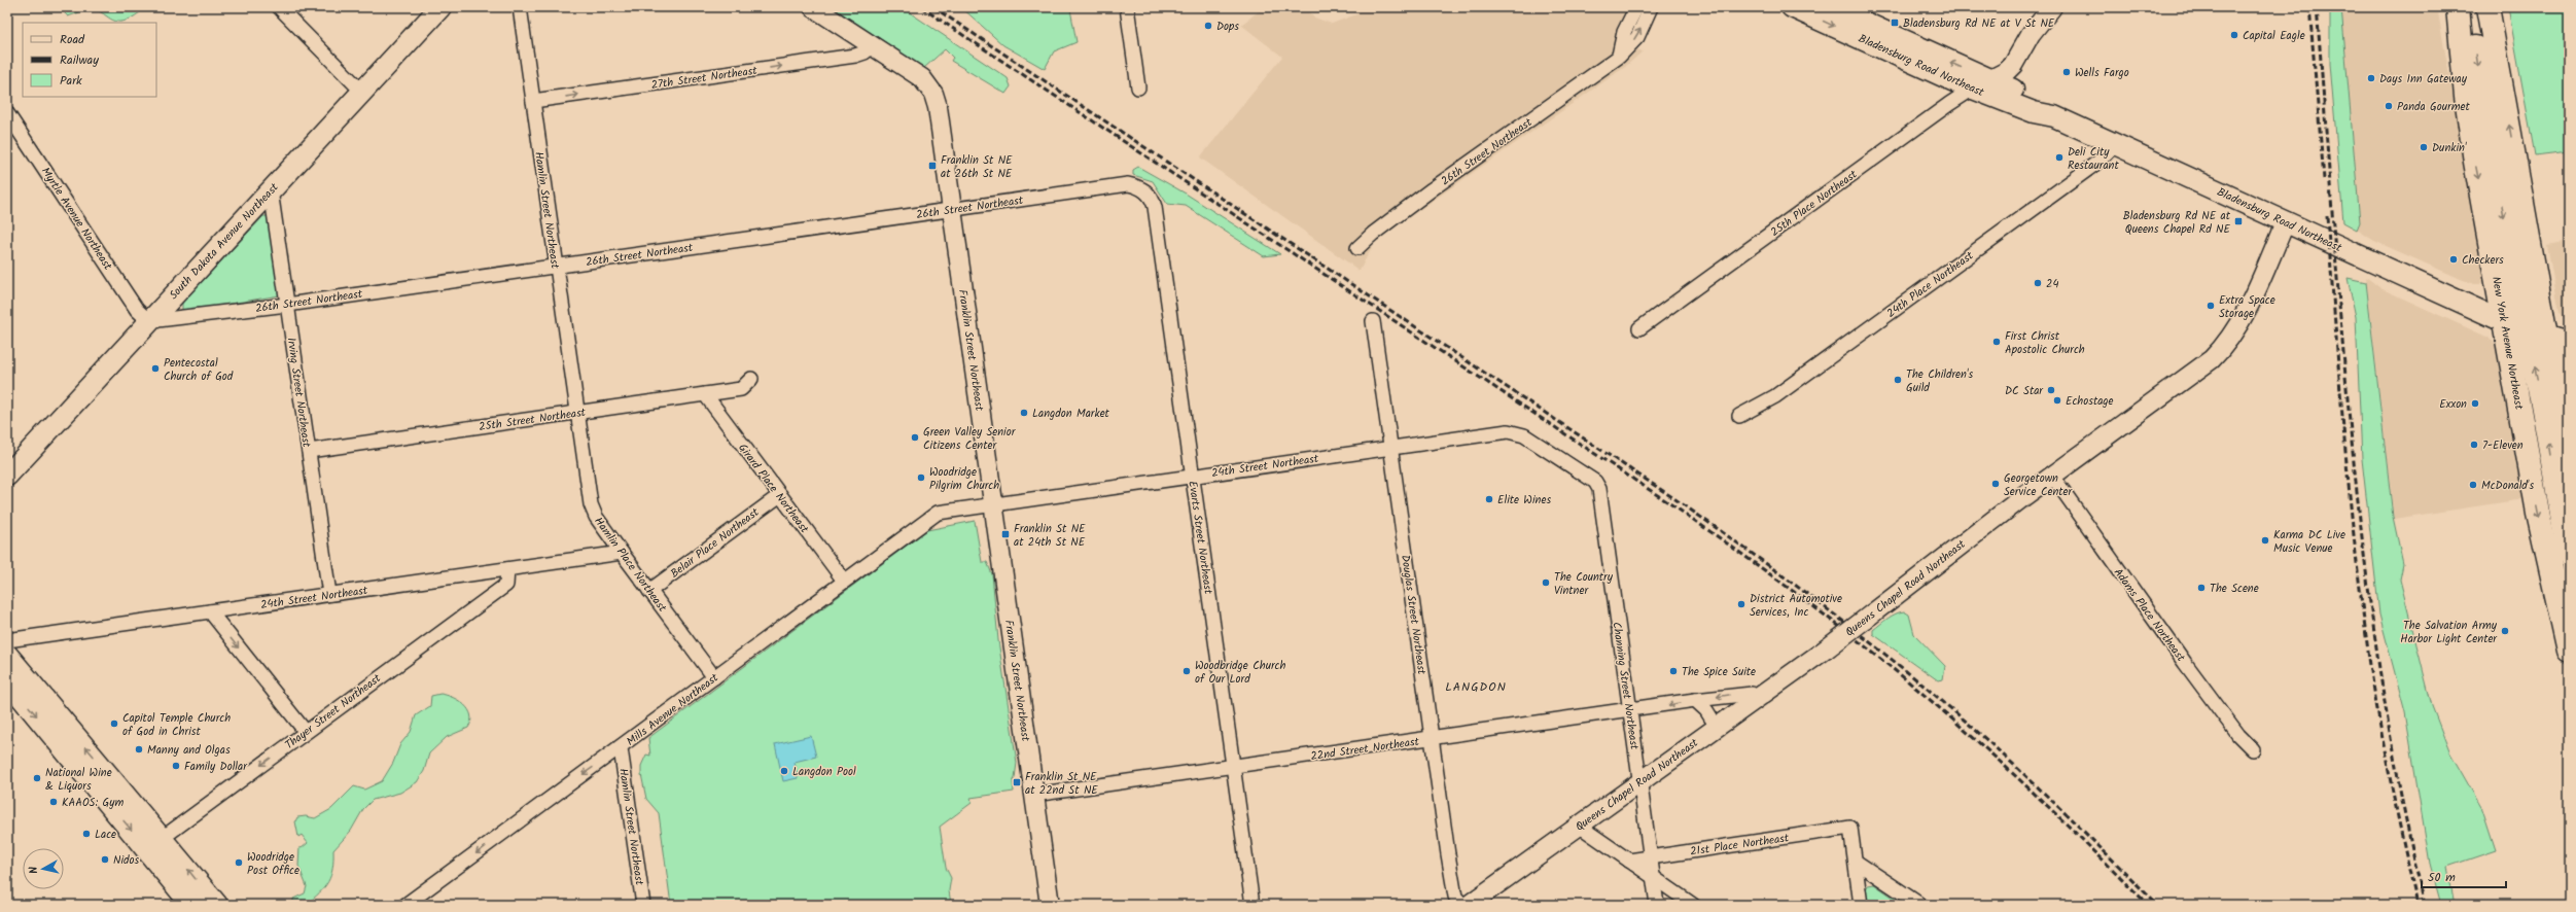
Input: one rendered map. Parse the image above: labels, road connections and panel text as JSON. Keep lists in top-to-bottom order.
{
  "streets": {
    "highway": ["New York Avenue Northeast"],
    "main road": ["Bladensburg Road Northeast", "South Dakota Avenue Northeast"],
    "street": [
      "27th Street Northeast",
      "26th Street Northeast",
      "25th Place Northeast",
      "Hamlin Street Northeast",
      "Myrtle Avenue Northeast",
      "24th Place Northeast",
      "Franklin Street Northeast",
      "Irving Street Northeast",
      "25th Street Northeast",
      "24th Street Northeast",
      "Girard Place Northeast",
      "Evarts Street Northeast",
      "Belair Place Northeast",
      "Hamlin Place Northeast",
      "Queens Chapel Road Northeast",
      "Douglas Street Northeast",
      "Adams Place Northeast",
      "Channing Street Northeast",
      "Mills Avenue Northeast",
      "Thayer Street Northeast",
      "22nd Street Northeast",
      "21st Place Northeast"
    ]
  },
  "crossings": [
    ["Bladensburg Road Northeast", "25th Place Northeast"],
    ["Bladensburg Road Northeast", "24th Place Northeast"],
    ["Bladensburg Road Northeast", "New York Avenue Northeast"],
    ["Bladensburg Road Northeast", "Queens Chapel Road Northeast"],
    ["27th Street Northeast", "Hamlin Street Northeast"],
    ["27th Street Northeast", "Franklin Street Northeast"],
    ["26th Street Northeast", "Hamlin Street Northeast"],
    ["26th Street Northeast", "Myrtle Avenue Northeast"],
    ["26th Street Northeast", "South Dakota Avenue Northeast"],
    ["26th Street Northeast", "Franklin Street Northeast"],
    ["26th Street Northeast", "Irving Street Northeast"],
    ["26th Street Northeast", "Evarts Street Northeast"],
    ["Hamlin Street Northeast", "25th Street Northeast"],
    ["Hamlin Street Northeast", "Hamlin Place Northeast"],
    ["Hamlin Street Northeast", "Mills Avenue Northeast"],
    ["Myrtle Avenue Northeast", "South Dakota Avenue Northeast"],
    ["South Dakota Avenue Northeast", "Irving Street Northeast"],
    ["Franklin Street Northeast", "24th Street Northeast"],
    ["Franklin Street Northeast", "22nd Street Northeast"],
    ["Irving Street Northeast", "25th Street Northeast"],
    ["Irving Street Northeast", "24th Street Northeast"],
    ["25th Street Northeast", "Girard Place Northeast"],
    ["25th Street Northeast", "Hamlin Place Northeast"],
    ["24th Street Northeast", "Evarts Street Northeast"],
    ["24th Street Northeast", "Hamlin Place Northeast"],
    ["24th Street Northeast", "Douglas Street Northeast"],
    ["24th Street Northeast", "Channing Street Northeast"],
    ["24th Street Northeast", "Mills Avenue Northeast"],
    ["24th Street Northeast", "Thayer Street Northeast"],
    ["Girard Place Northeast", "Belair Place Northeast"],
    ["Girard Place Northeast", "Mills Avenue Northeast"],
    ["Evarts Street Northeast", "22nd Street Northeast"],
    ["Belair Place Northeast", "Hamlin Place Northeast"],
    ["Hamlin Place Northeast", "Mills Avenue Northeast"],
    ["Queens Chapel Road Northeast", "Adams Place Northeast"],
    ["Queens Chapel Road Northeast", "Channing Street Northeast"],
    ["Douglas Street Northeast", "22nd Street Northeast"],
    ["Channing Street Northeast", "22nd Street Northeast"],
    ["Channing Street Northeast", "21st Place Northeast"]
  ],
  "one_way": ["27th Street Northeast", "Mills Avenue Northeast", "Thayer Street Northeast"],
  "districts": ["LANGDON"],
  "places": {
    "transit": [
      "Bladensburg Rd NE at V St NE",
      "Franklin St NE at 26th St NE",
      "Bladensburg Rd NE at Queens Chapel Rd NE",
      "Franklin St NE at 24th St NE",
      "Franklin St NE at 22nd St NE"
    ],
    "other": [
      "Dops",
      "Capital Eagle",
      "Wells Fargo",
      "Days Inn Gateway",
      "Panda Gourmet",
      "Dunkin'",
      "Deli City Restaurant",
      "Checkers",
      "24",
      "Extra Space Storage",
      "First Christ Apostolic Church",
      "Pentecostal Church of God",
      "The Children's Guild",
      "DC Star",
      "Echostage",
      "Exxon",
      "Langdon Market",
      "Green Valley Senior Citizens Center",
      "7-Eleven",
      "Woodridge Pilgrim Church",
      "Georgetown Service Center",
      "McDonald's",
      "Elite Wines",
      "Karma DC Live Music Venue",
      "The Country Vintner",
      "The Scene",
      "District Automotive Services, Inc",
      "The Salvation Army Harbor Light Center",
      "Woodbridge Church of Our Lord",
      "The Spice Suite",
      "Capitol Temple Church of God in Christ",
      "Manny and Olgas",
      "Family Dollar",
      "Langdon Pool",
      "National Wine & Liquors",
      "KAAOS: Gym",
      "Lace",
      "Nidos",
      "Woodridge Post Office"
    ]
  },
  "legend": ["Road", "Railway", "Park"],
  "scale_bar": "50 m",
  "north": "left"
}
